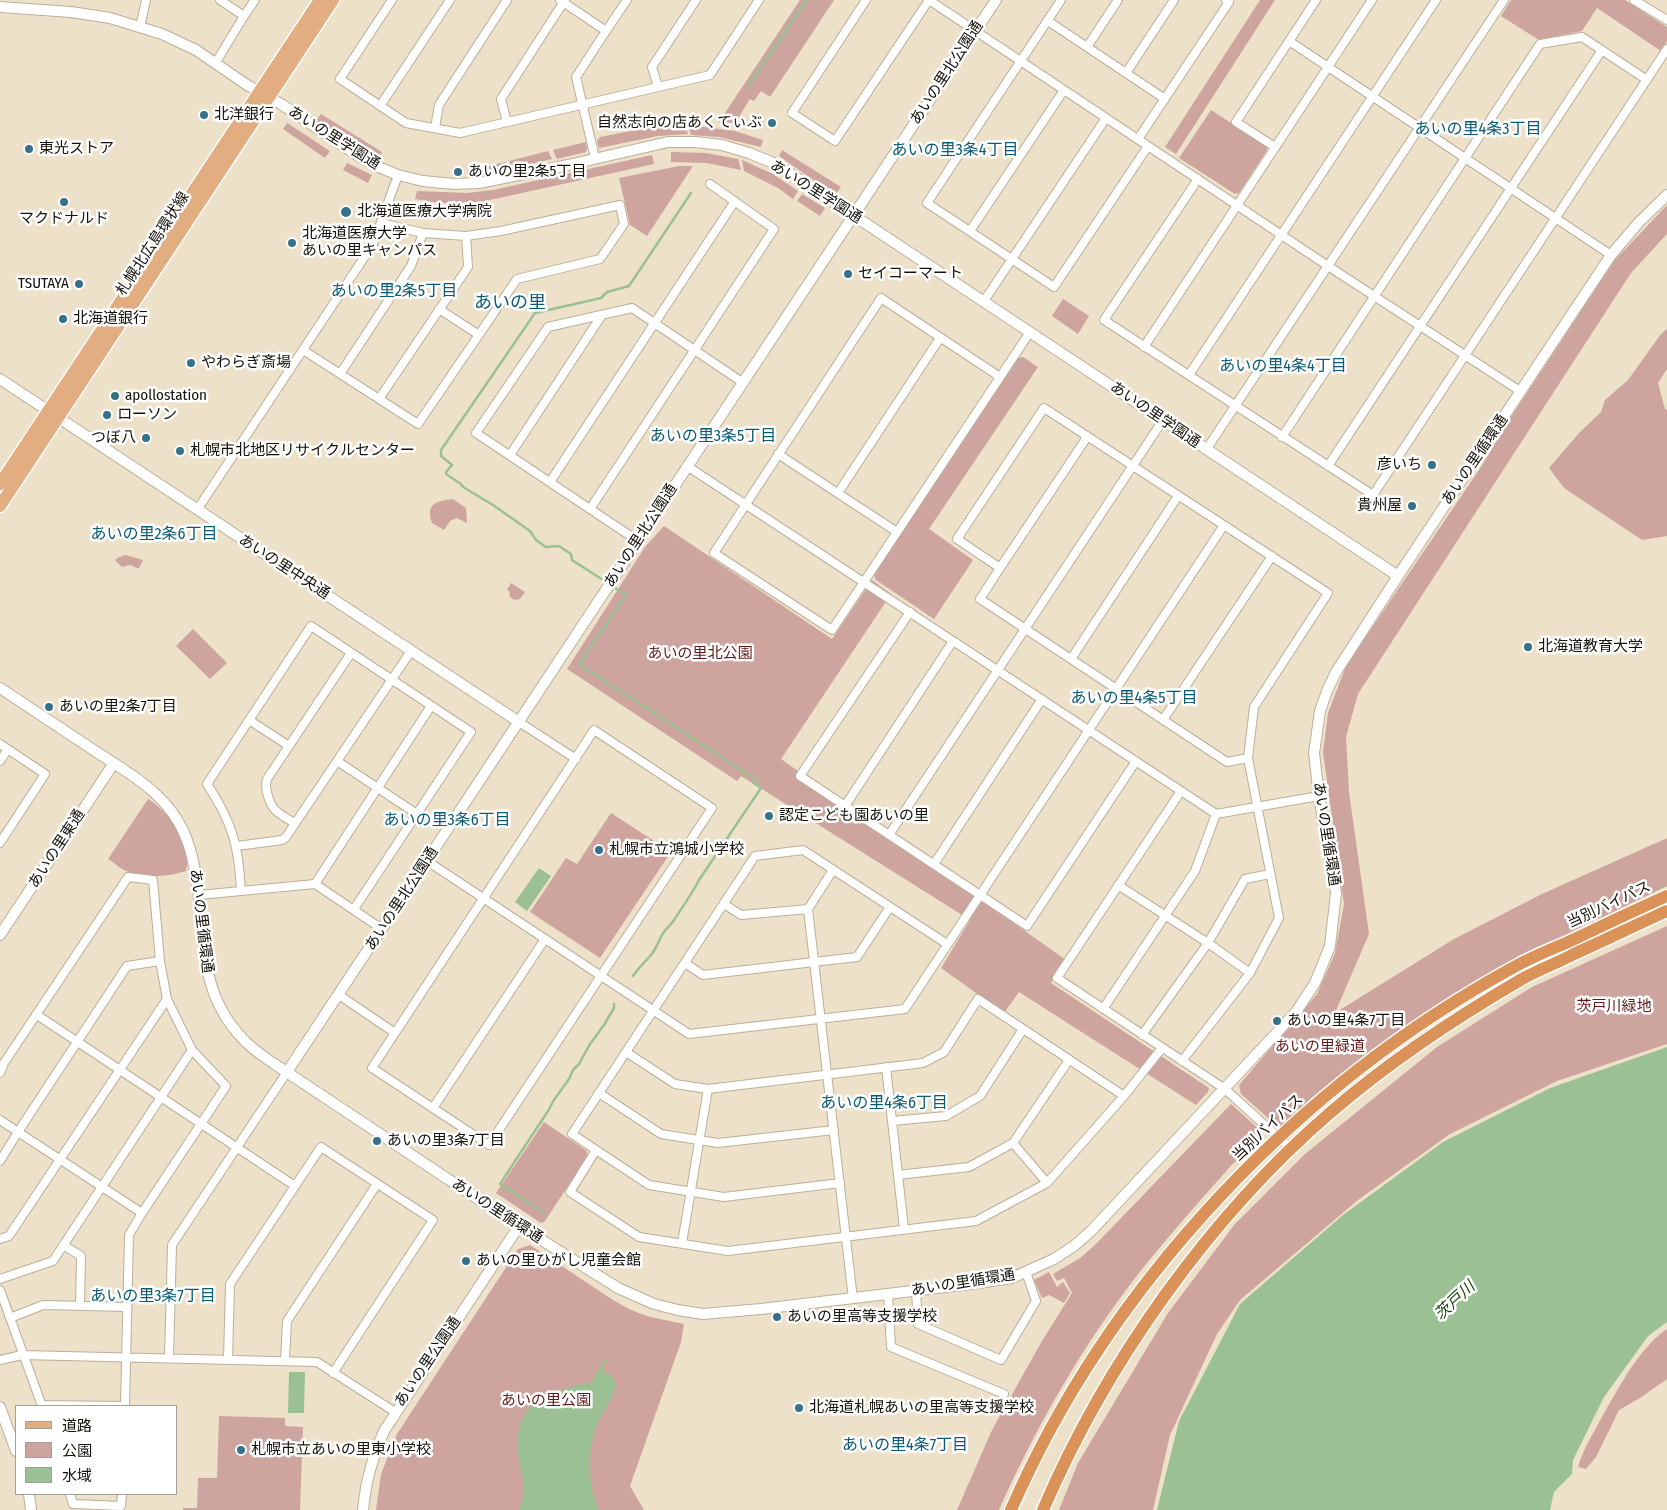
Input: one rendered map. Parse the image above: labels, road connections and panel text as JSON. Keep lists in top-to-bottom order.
{
  "streets": {
    "highway": ["当別バイパス"],
    "main road": ["札幌北広島環状線"],
    "street": [
      "あいの里北公園通",
      "あいの里学園通",
      "あいの里循環通",
      "あいの里中央通",
      "あいの里東通",
      "あいの里公園通"
    ]
  },
  "crossings": [
    ["あいの里北公園通", "あいの里学園通"],
    ["あいの里北公園通", "あいの里循環通"],
    ["あいの里北公園通", "あいの里中央通"],
    ["あいの里学園通", "札幌北広島環状線"],
    ["あいの里学園通", "あいの里循環通"],
    ["札幌北広島環状線", "あいの里中央通"],
    ["あいの里循環通", "あいの里東通"],
    ["あいの里循環通", "あいの里公園通"]
  ],
  "districts": [
    "あいの里4条3丁目",
    "あいの里3条4丁目",
    "あいの里2条5丁目",
    "あいの里",
    "あいの里4条4丁目",
    "あいの里3条5丁目",
    "あいの里2条6丁目",
    "あいの里4条5丁目",
    "あいの里3条6丁目",
    "あいの里4条6丁目",
    "あいの里3条7丁目",
    "あいの里4条7丁目"
  ],
  "water": ["茨戸川"],
  "parks": [
    "あいの里北公園",
    "茨戸川緑地",
    "あいの里緑道",
    "あいの里公園"
  ],
  "places": [
    "北洋銀行",
    "自然志向の店あくてぃぶ",
    "東光ストア",
    "あいの里2条5丁目",
    "マクドナルド",
    "北海道医療大学病院",
    "北海道医療大学 あいの里キャンパス",
    "セイコーマート",
    "TSUTAYA",
    "北海道銀行",
    "やわらぎ斎場",
    "apollostation",
    "ローソン",
    "つぼ八",
    "札幌市北地区リサイクルセンター",
    "彦いち",
    "貴州屋",
    "北海道教育大学",
    "あいの里2条7丁目",
    "認定こども園あいの里",
    "札幌市立鴻城小学校",
    "あいの里4条7丁目",
    "あいの里3条7丁目",
    "あいの里ひがし児童会館",
    "あいの里高等支援学校",
    "北海道札幌あいの里高等支援学校",
    "札幌市立あいの里東小学校"
  ],
  "legend": ["道路", "公園", "水域"]
}
